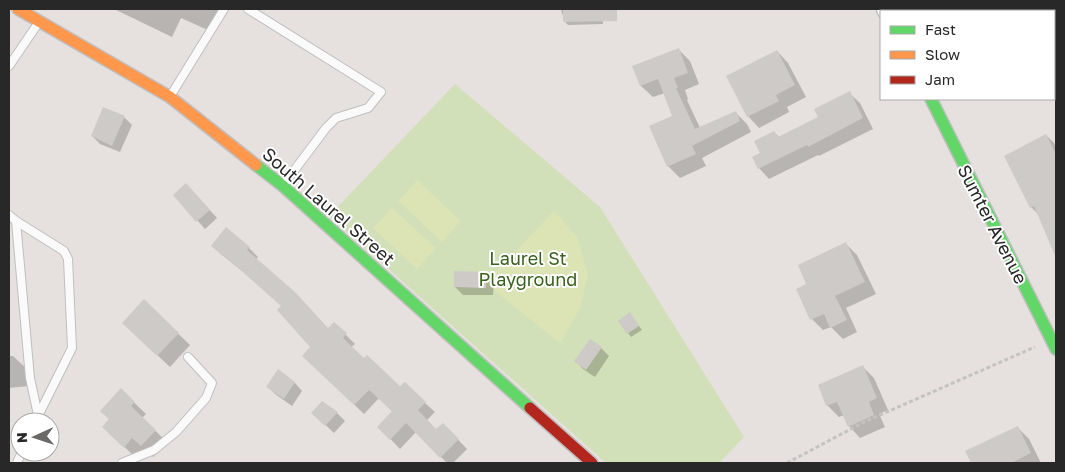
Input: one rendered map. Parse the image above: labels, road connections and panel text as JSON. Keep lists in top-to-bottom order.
{
  "streets": {
    "street": ["South Laurel Street", "Sumter Avenue"]
  },
  "parks": ["Laurel St Playground"],
  "legend": ["Fast", "Slow", "Jam"],
  "north": "left"
}
